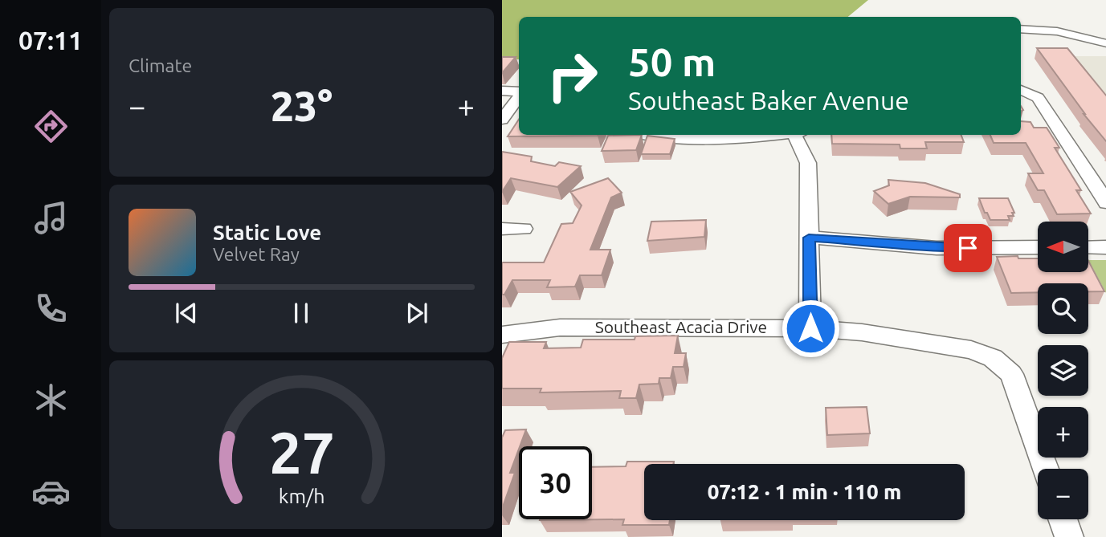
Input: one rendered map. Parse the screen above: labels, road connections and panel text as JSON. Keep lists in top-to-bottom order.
{
  "streets": {
    "street": ["Southeast Acacia Drive"]
  },
  "north": "left",
  "page": {
    "tabs": "07:11",
    "tile": "Climate",
    "turn": ["50 m", "Southeast Baker Avenue"],
    "heat": ["−", "23°", "+"],
    "song": ["Static Love", "Velvet Ray"],
    "map_buttons": ["+", "−"],
    "limit": "30",
    "trip": "07:12 · 1 min · 110 m",
    "gauge": ["27", "km/h"]
  }
}
